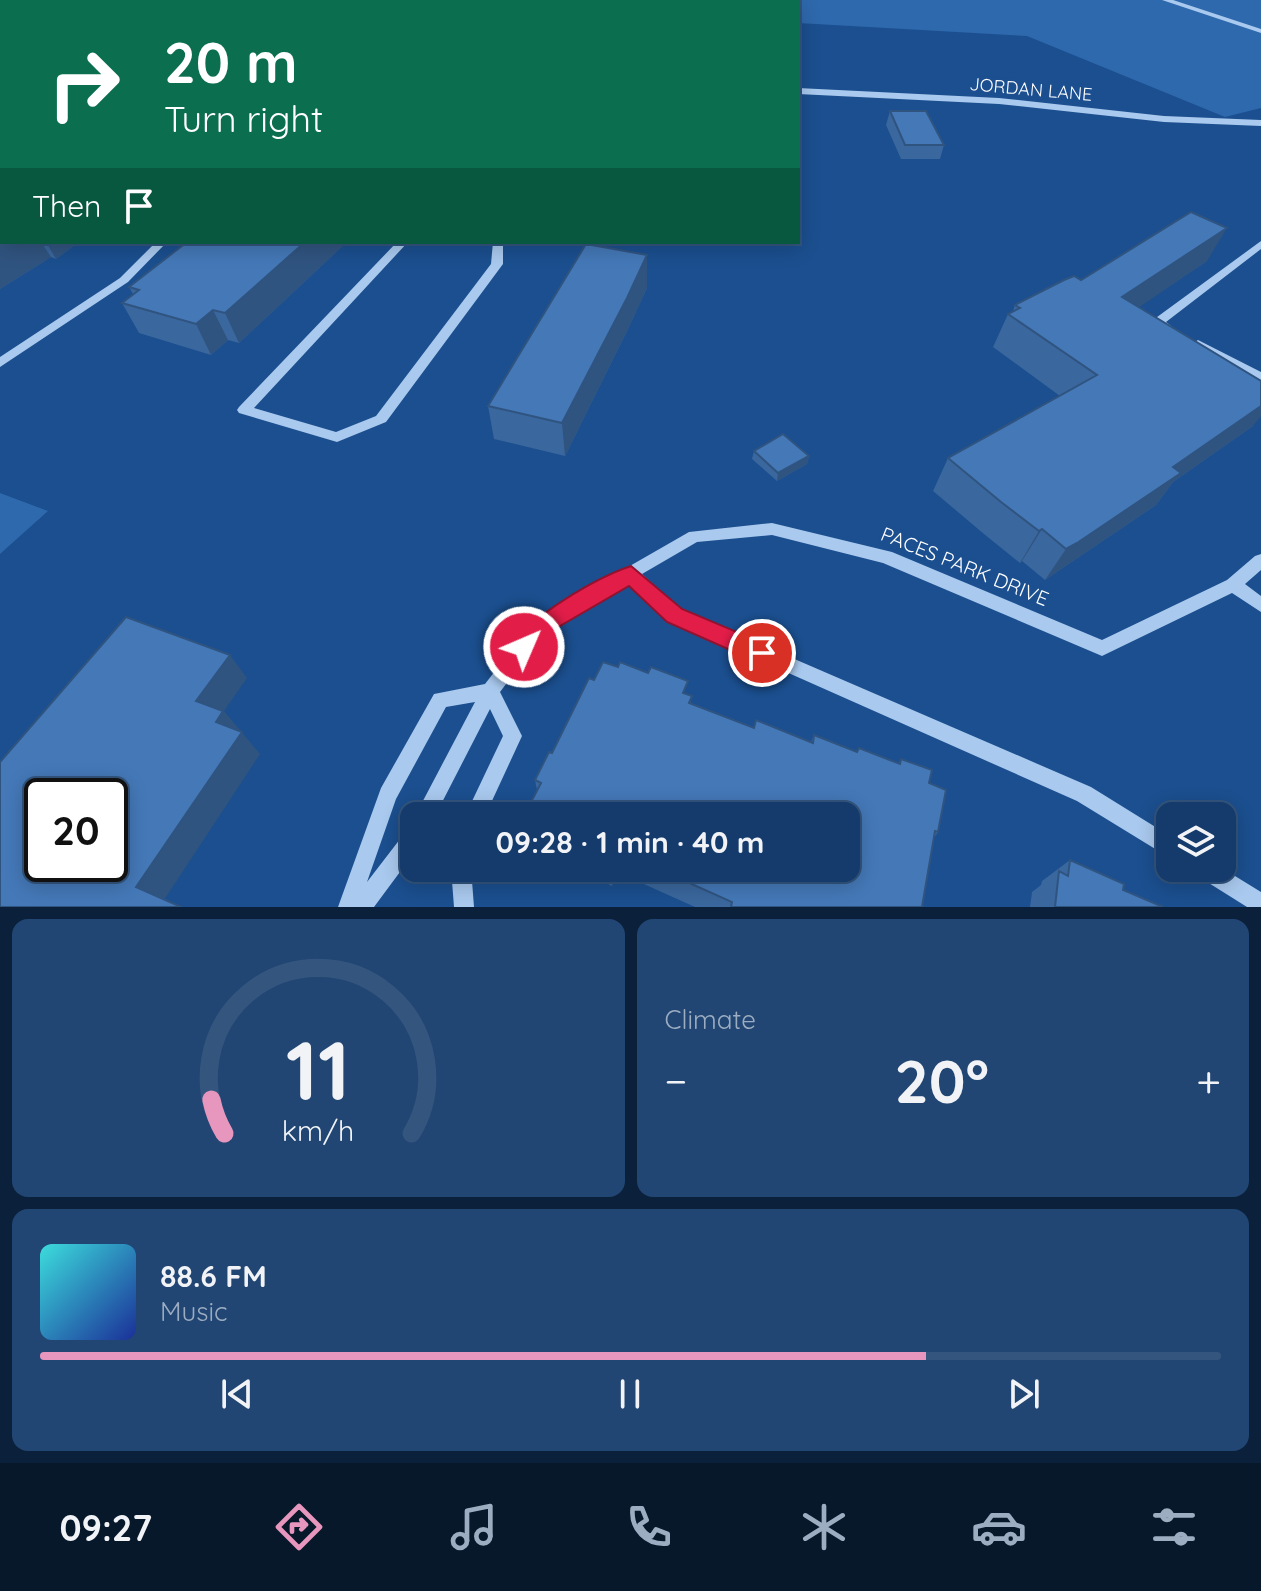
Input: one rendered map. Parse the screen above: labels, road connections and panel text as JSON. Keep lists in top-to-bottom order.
{
  "streets": {
    "street": ["JORDAN LANE", "PACES PARK DRIVE"]
  },
  "page": {
    "turn": ["20 m", "Turn right"],
    "then": "Then",
    "limit": "20",
    "trip": "09:28 · 1 min · 40 m",
    "tile": "Climate",
    "heat": ["−", "20°", "+"],
    "song": ["88.6 FM", "Music"],
    "tabs": "09:27",
    "gauge": ["11", "km/h"]
  }
}
